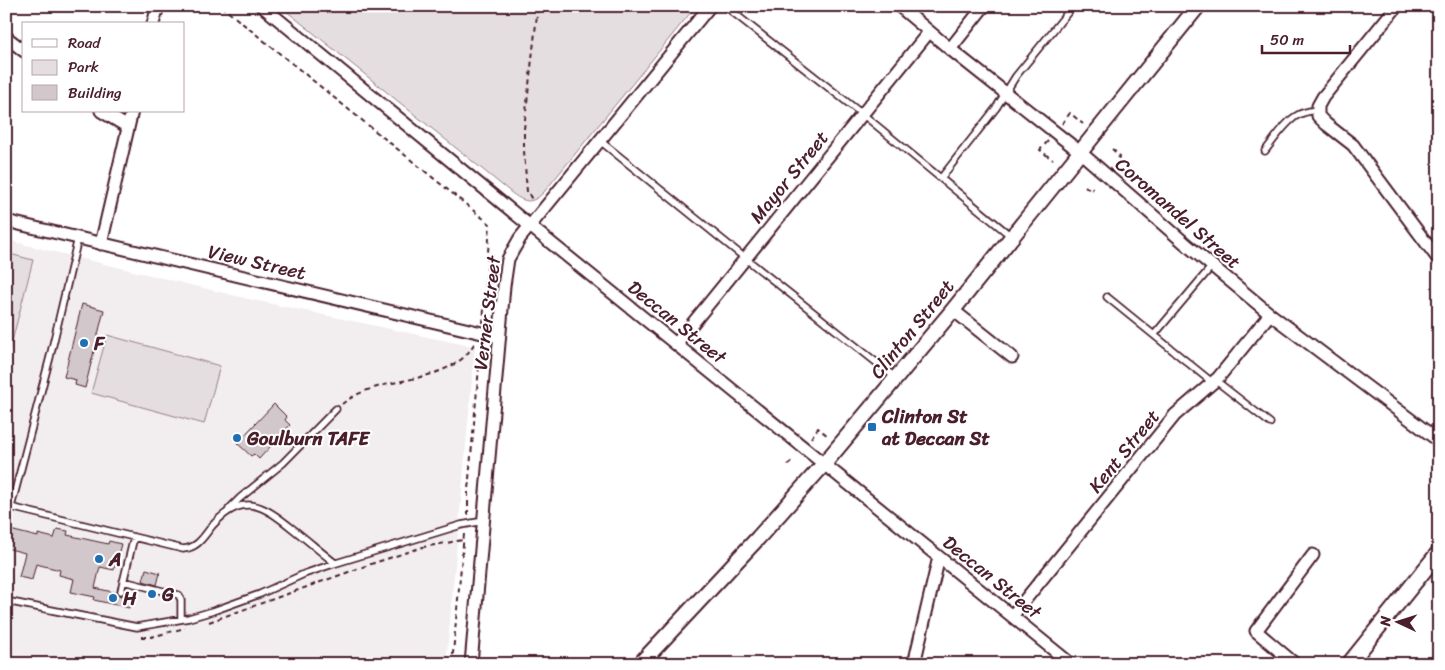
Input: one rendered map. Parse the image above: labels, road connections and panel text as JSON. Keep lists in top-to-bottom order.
{
  "streets": {
    "street": [
      "Mayor Street",
      "Coromandel Street",
      "View Street",
      "Verner Street",
      "Deccan Street",
      "Clinton Street",
      "Kent Street"
    ]
  },
  "crossings": [
    ["Mayor Street", "Coromandel Street"],
    ["Mayor Street", "Deccan Street"],
    ["Coromandel Street", "Clinton Street"],
    ["Coromandel Street", "Kent Street"],
    ["View Street", "Verner Street"],
    ["Verner Street", "Deccan Street"],
    ["Deccan Street", "Clinton Street"],
    ["Deccan Street", "Kent Street"]
  ],
  "places": {
    "other": [
      "F",
      "Goulburn TAFE",
      "A",
      "G",
      "H"
    ],
    "transit": ["Clinton St at Deccan St"]
  },
  "legend": ["Road", "Park", "Building"],
  "scale_bar": "50 m",
  "north": "left"
}
